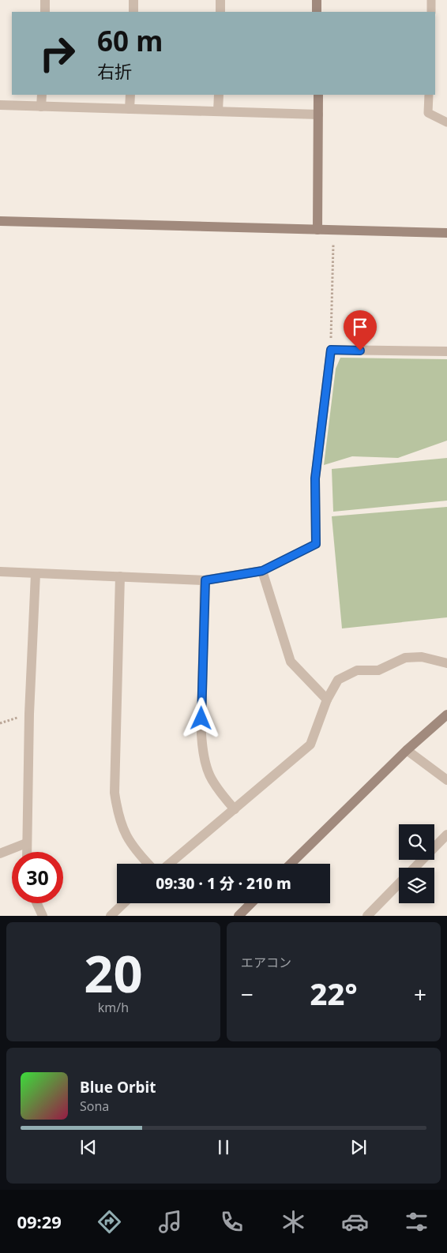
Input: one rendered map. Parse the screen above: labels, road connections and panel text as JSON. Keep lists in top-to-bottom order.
{
  "page": {
    "turn": ["60 m", "右折"],
    "limit": "30",
    "trip": "09:30 · 1 分 · 210 m",
    "tile": [
      ["20", "km/h"],
      "エアコン"
    ],
    "heat": ["−", "22°", "+"],
    "song": ["Blue Orbit", "Sona"],
    "tabs": "09:29"
  }
}
